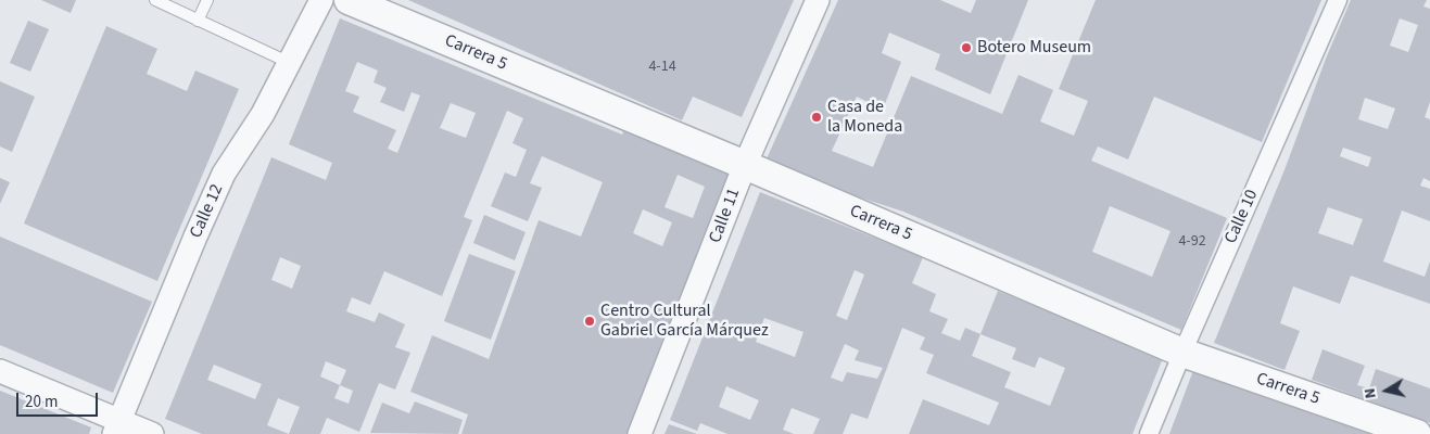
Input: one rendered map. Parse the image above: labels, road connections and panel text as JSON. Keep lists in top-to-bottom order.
{
  "streets": {
    "street": [
      "Carrera 5",
      "Calle 12",
      "Calle 11",
      "Calle 10"
    ]
  },
  "crossings": [
    ["Carrera 5", "Calle 11"],
    ["Carrera 5", "Calle 10"]
  ],
  "places": ["Botero Museum", "Casa de la Moneda", "Centro Cultural Gabriel García Márquez"],
  "house_numbers": ["4-14", "4-92"],
  "scale_bar": "20 m",
  "north": "left"
}
